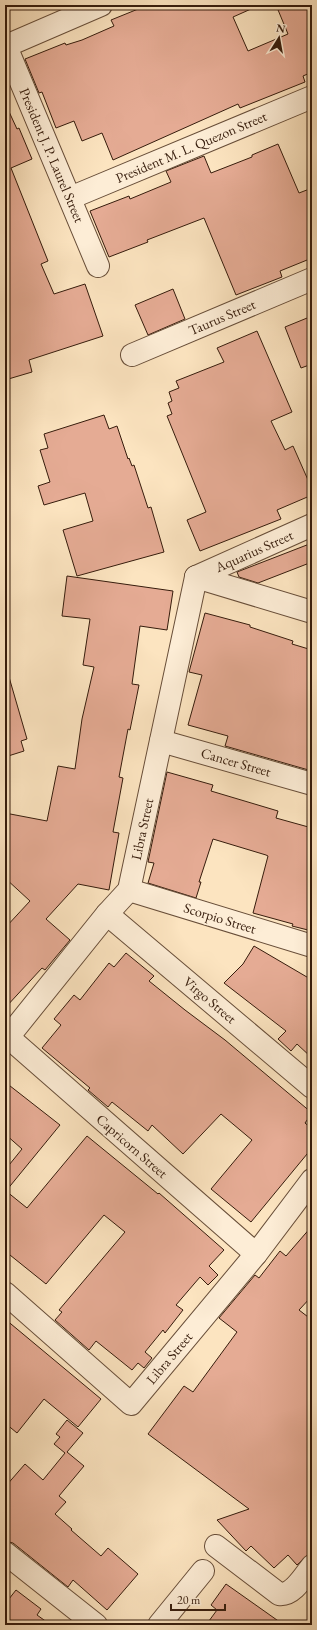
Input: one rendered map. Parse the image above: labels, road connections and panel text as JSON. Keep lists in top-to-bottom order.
{
  "streets": {
    "street": [
      "President M. L. Quezon Street",
      "President J. P. Laurel Street",
      "Taurus Street",
      "Aquarius Street",
      "Cancer Street",
      "Libra Street",
      "Scorpio Street",
      "Virgo Street",
      "Capricorn Street"
    ]
  },
  "crossings": [
    ["President M. L. Quezon Street", "President J. P. Laurel Street"],
    ["Aquarius Street", "Libra Street"],
    ["Cancer Street", "Libra Street"],
    ["Libra Street", "Scorpio Street"],
    ["Libra Street", "Capricorn Street"]
  ],
  "scale_bar": "20 m",
  "north": "top"
}
